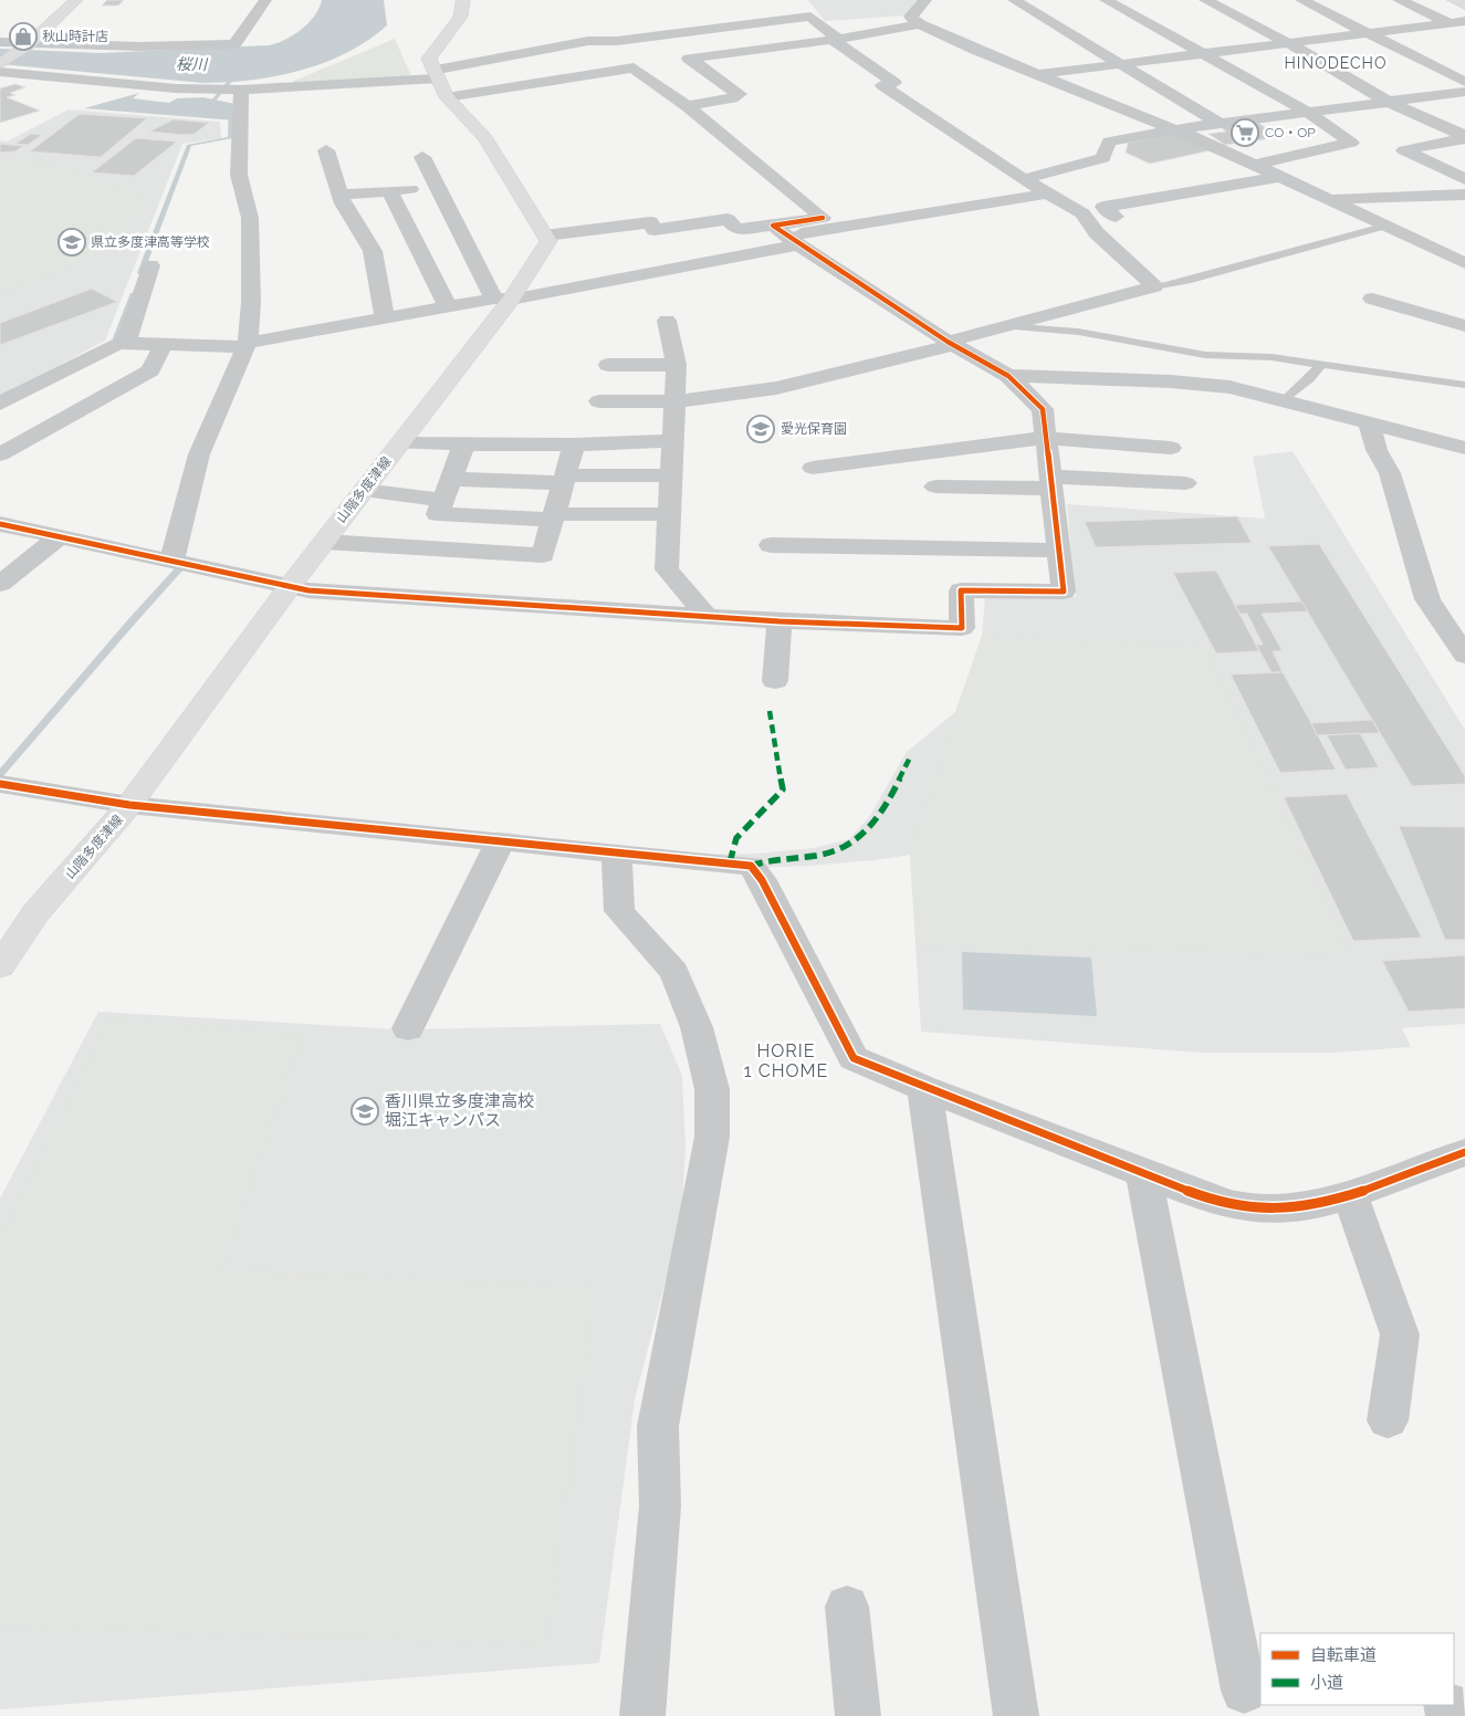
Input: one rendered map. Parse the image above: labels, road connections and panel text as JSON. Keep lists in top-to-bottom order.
{
  "streets": {
    "main road": ["山階多度津線"]
  },
  "districts": ["HINODECHO", "HORIE 1 CHOME"],
  "water": ["桜川"],
  "places": {
    "shop": ["秋山時計店"],
    "supermarket": ["CO・OP"],
    "school or university": ["県立多度津高等学校", "愛光保育園", "香川県立多度津高校 堀江キャンパス"]
  },
  "legend": ["自転車道", "小道"]
}
